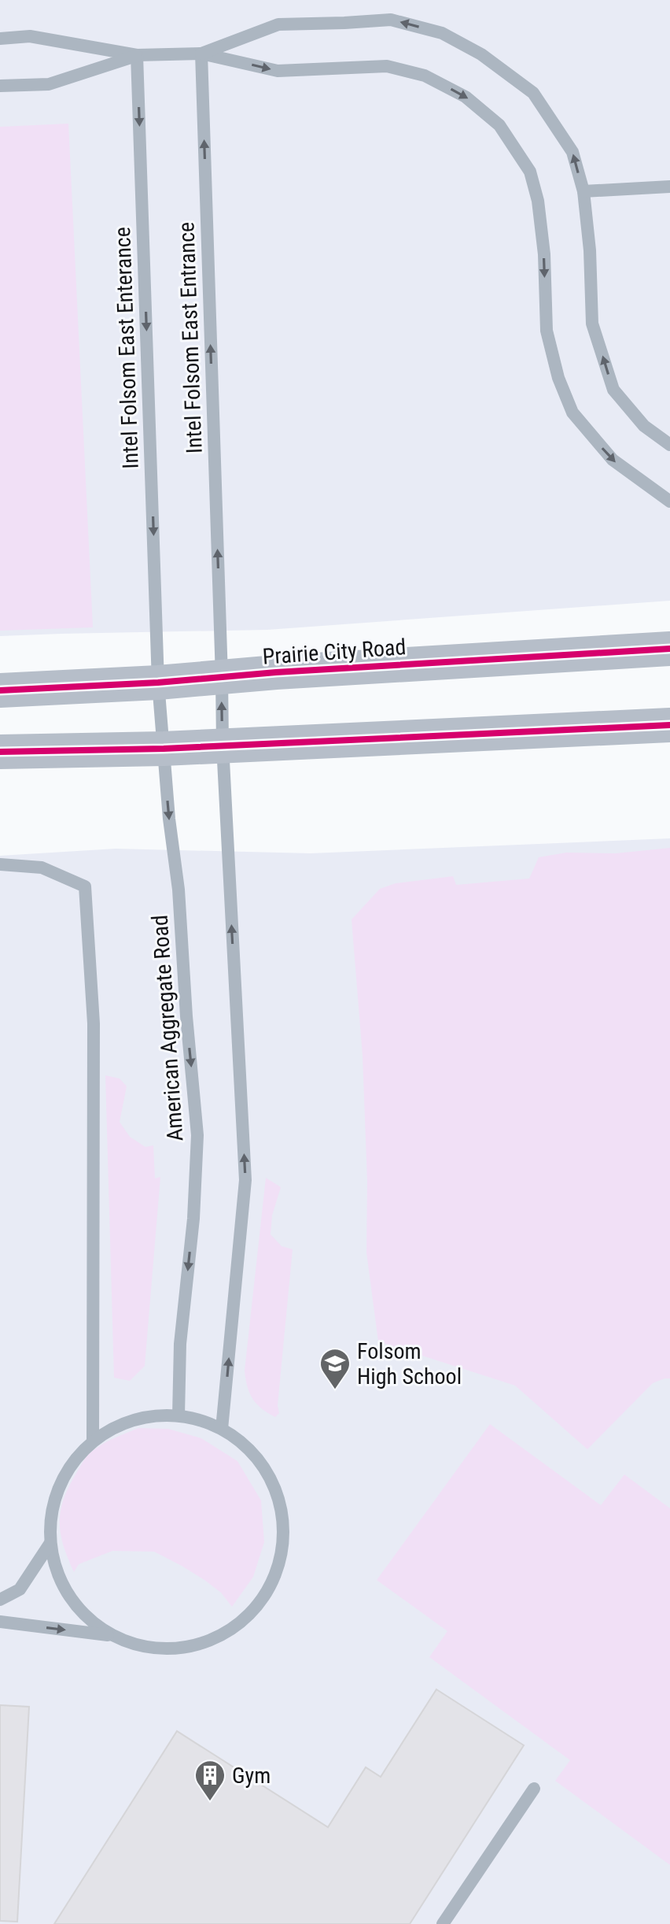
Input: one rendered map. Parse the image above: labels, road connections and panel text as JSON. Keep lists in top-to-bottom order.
{
  "streets": {
    "main road": ["Prairie City Road"],
    "lane": ["Intel Folsom East Entrance", "Intel Folsom East Enterance", "American Aggregate Road"]
  },
  "crossings": [
    ["Intel Folsom East Entrance", "Prairie City Road"],
    ["Intel Folsom East Enterance", "American Aggregate Road"],
    ["Prairie City Road", "American Aggregate Road"]
  ],
  "one_way": ["Intel Folsom East Entrance", "Intel Folsom East Enterance", "American Aggregate Road"],
  "places": {
    "school or university": ["Folsom High School"],
    "building": ["Gym"]
  }
}
